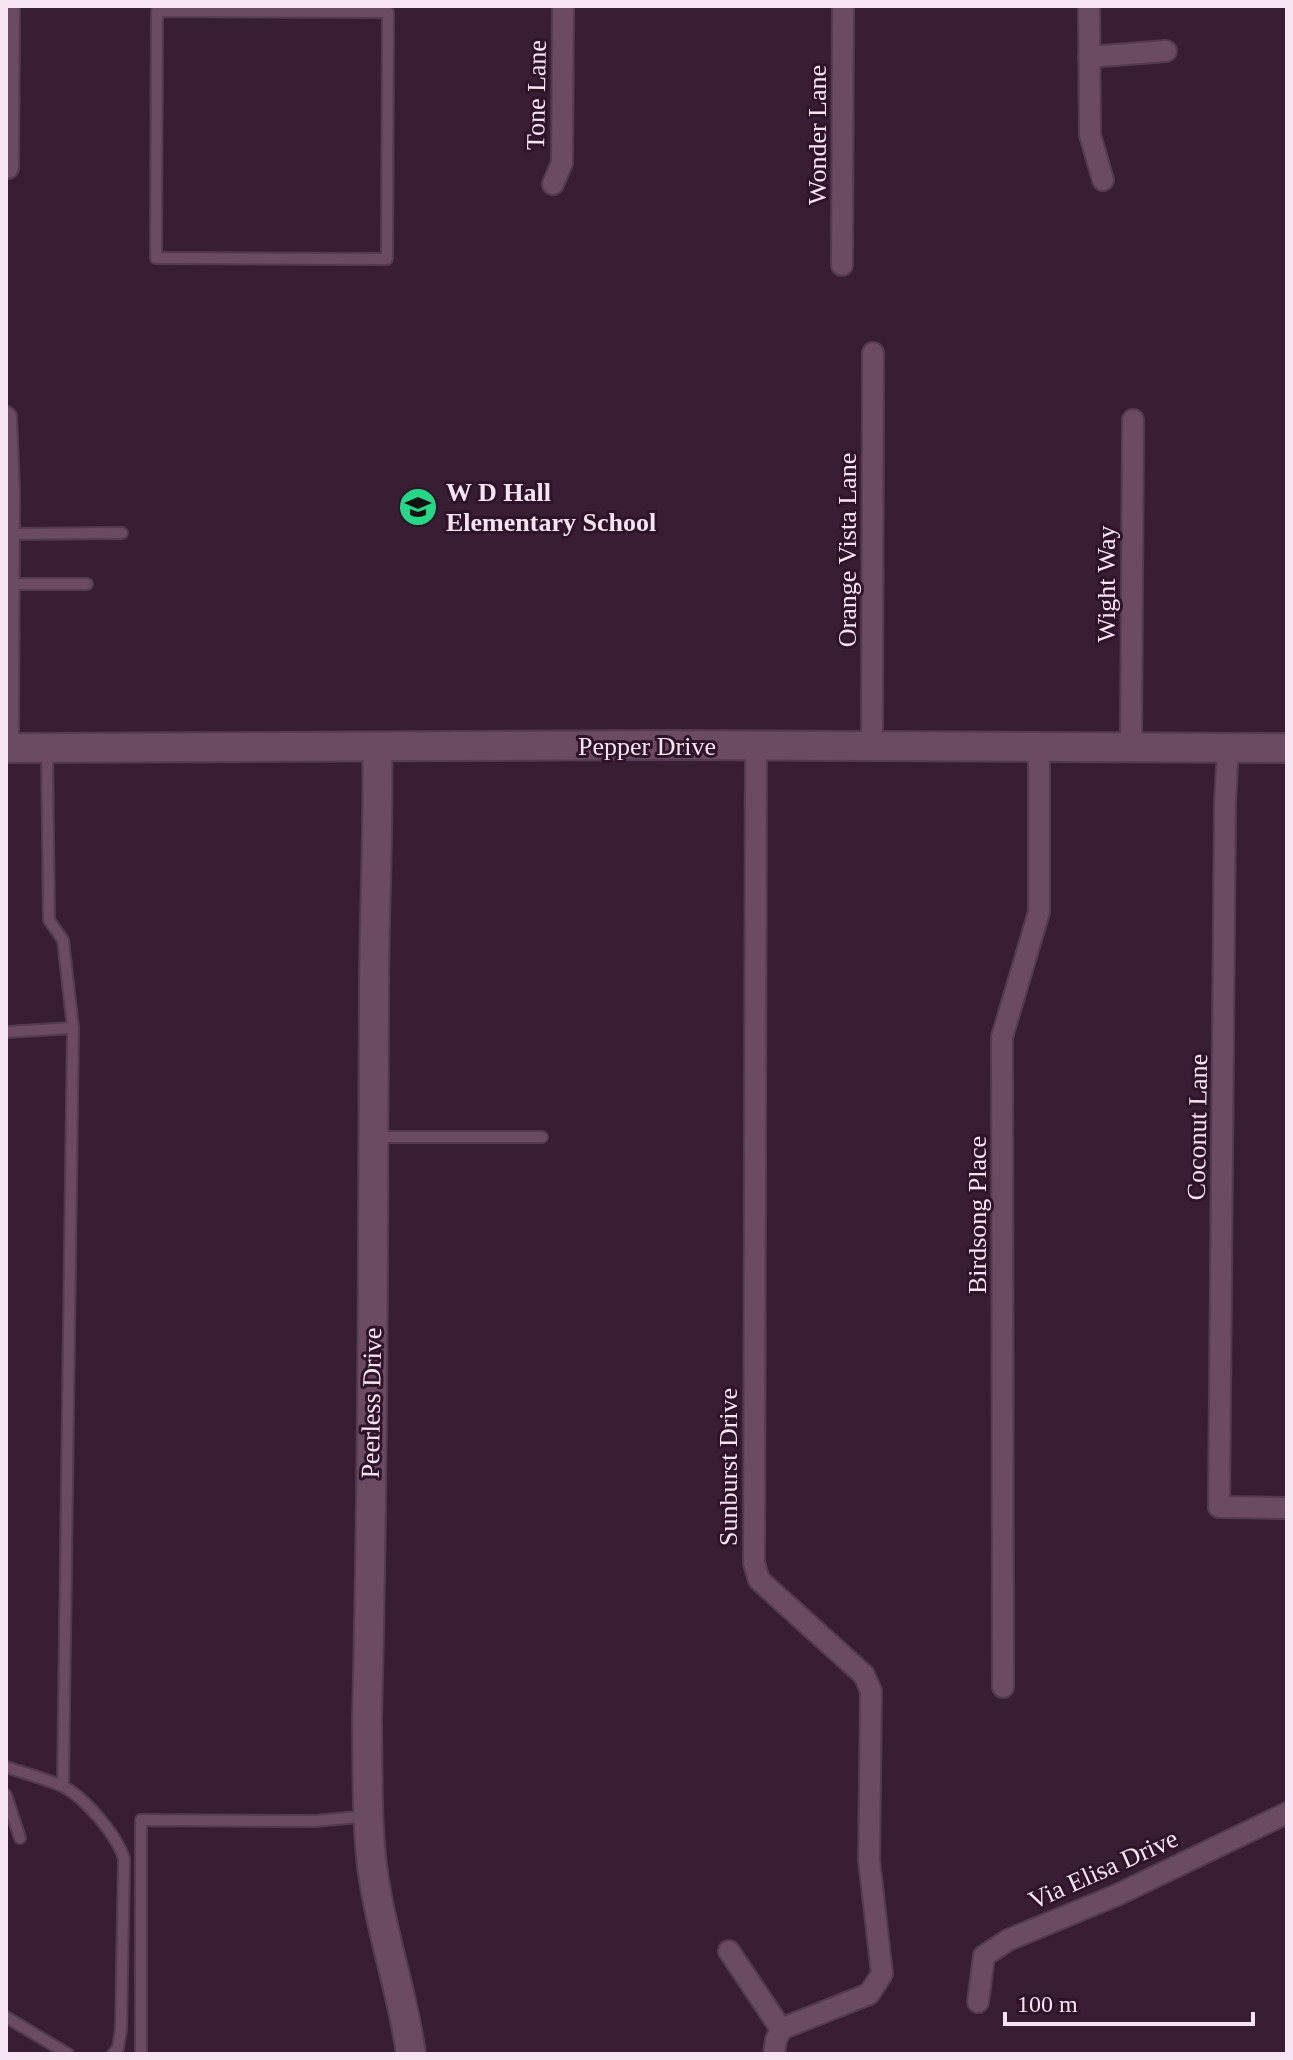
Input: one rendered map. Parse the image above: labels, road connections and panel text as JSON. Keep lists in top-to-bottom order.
{
  "streets": {
    "street": [
      "Tone Lane",
      "Wonder Lane",
      "Orange Vista Lane",
      "Wight Way",
      "Pepper Drive",
      "Coconut Lane",
      "Birdsong Place",
      "Peerless Drive",
      "Sunburst Drive",
      "Via Elisa Drive"
    ]
  },
  "crossings": [
    ["Orange Vista Lane", "Pepper Drive"],
    ["Wight Way", "Pepper Drive"],
    ["Pepper Drive", "Coconut Lane"],
    ["Pepper Drive", "Birdsong Place"],
    ["Pepper Drive", "Peerless Drive"],
    ["Pepper Drive", "Sunburst Drive"]
  ],
  "places": {
    "school or university": ["W D Hall Elementary School"]
  },
  "scale_bar": "100 m"
}
